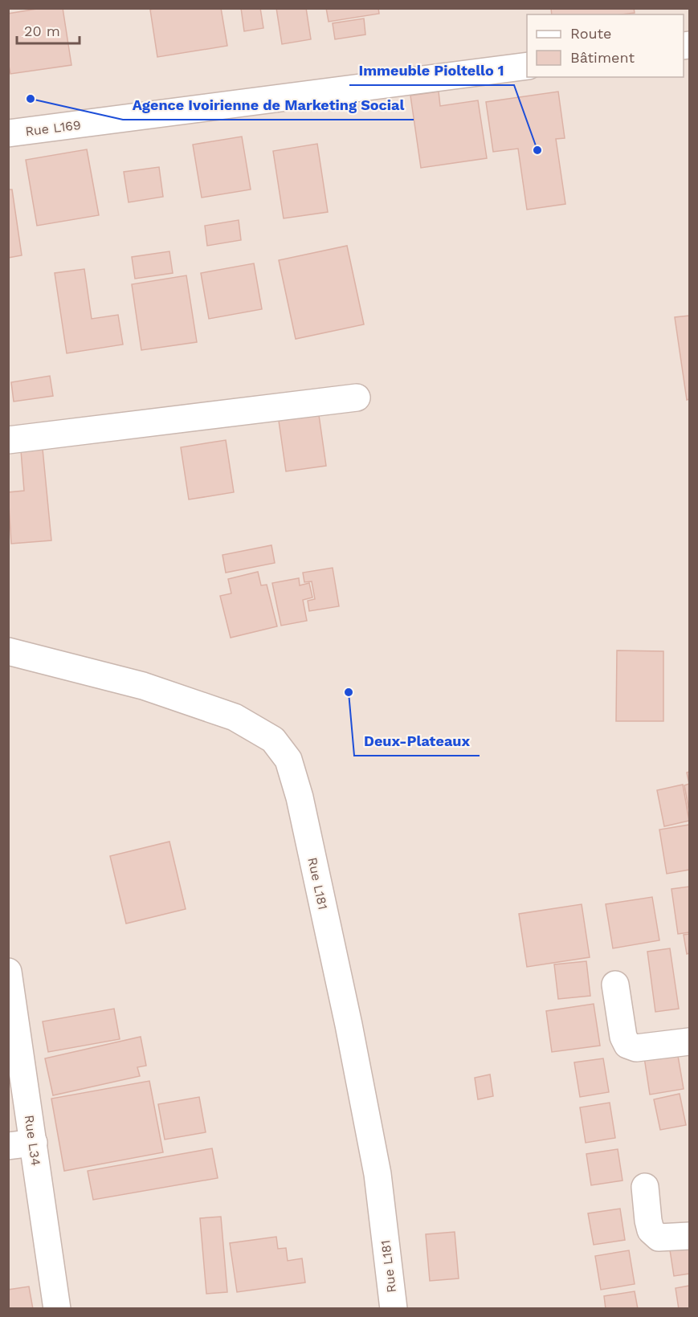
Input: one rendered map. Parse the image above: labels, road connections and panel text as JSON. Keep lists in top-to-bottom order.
{
  "streets": {
    "street": ["Rue L169", "Rue L181", "Rue L34"]
  },
  "places": ["Agence Ivoirienne de Marketing Social", "Immeuble Pioltello 1", "Deux-Plateaux"],
  "legend": ["Route", "Bâtiment"],
  "scale_bar": "20 m"
}
